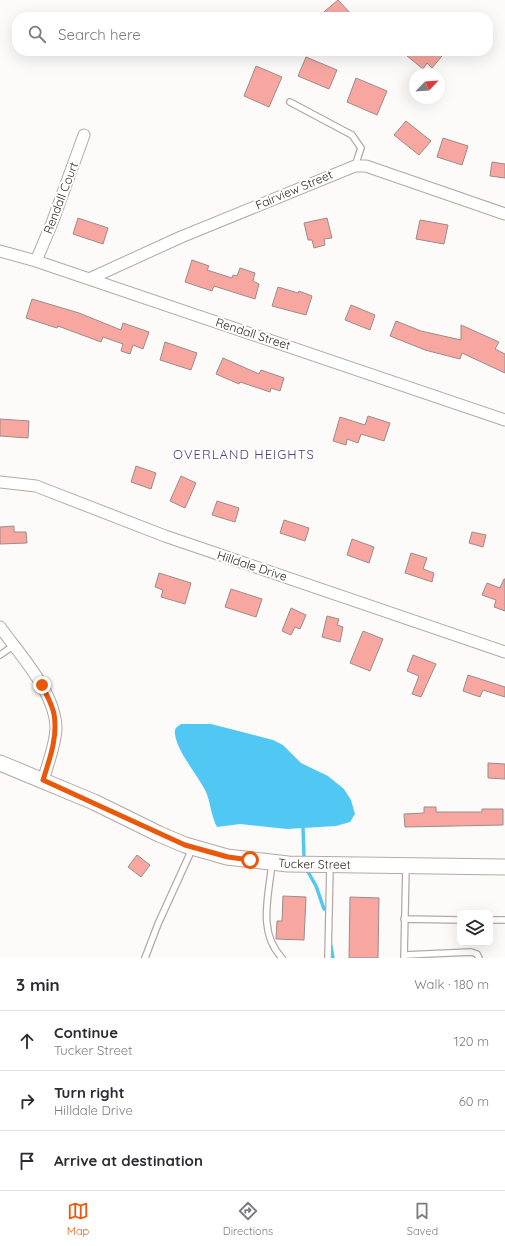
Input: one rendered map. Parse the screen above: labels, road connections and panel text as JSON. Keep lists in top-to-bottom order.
{
  "streets": {
    "street": [
      "Fairview Street",
      "Rendall Court",
      "Rendall Street",
      "Hilldale Drive",
      "Tucker Street"
    ]
  },
  "crossings": [
    ["Fairview Street", "Rendall Street"],
    ["Rendall Court", "Rendall Street"]
  ],
  "districts": ["OVERLAND HEIGHTS"],
  "north": "top right",
  "page": {
    "search": "Search here",
    "heading": ["3 min", "Walk · 180 m"],
    "list": [
      ["Continue", "Tucker Street", "120 m"],
      ["Turn right", "Hilldale Drive", "60 m"],
      "Arrive at destination"
    ],
    "nav": ["Map", "Directions", "Saved"]
  }
}
